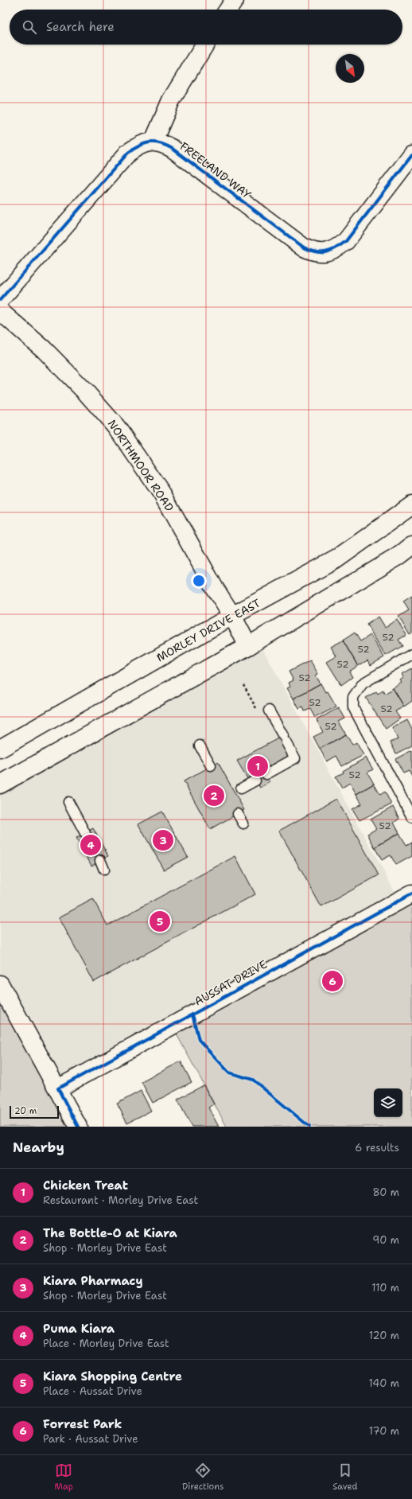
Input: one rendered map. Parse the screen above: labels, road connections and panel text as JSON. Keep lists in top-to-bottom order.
{
  "streets": {
    "street": [
      "FREELAND WAY",
      "NORTHMOOR ROAD",
      "MORLEY DRIVE EAST",
      "AUSSAT DRIVE"
    ]
  },
  "crossings": [
    ["NORTHMOOR ROAD", "MORLEY DRIVE EAST"]
  ],
  "house_numbers": [
    "52",
    "52",
    "52",
    "52",
    "52",
    "52",
    "52",
    "52",
    "52"
  ],
  "scale_bar": "20 m",
  "north": "bottom right",
  "page": {
    "search": "Search here",
    "pins": [
      "1",
      "2",
      "3",
      "4",
      "5",
      "6"
    ],
    "scale": "20 m",
    "heading": ["Nearby", "6 results"],
    "list": [
      {
        "mark": "1",
        "name": "Chicken Treat",
        "note": "Restaurant · Morley Drive East",
        "value": "80 m"
      },
      {
        "mark": "2",
        "name": "The Bottle-O at Kiara",
        "note": "Shop · Morley Drive East",
        "value": "90 m"
      },
      {
        "mark": "3",
        "name": "Kiara Pharmacy",
        "note": "Shop · Morley Drive East",
        "value": "110 m"
      },
      {
        "mark": "4",
        "name": "Puma Kiara",
        "note": "Place · Morley Drive East",
        "value": "120 m"
      },
      {
        "mark": "5",
        "name": "Kiara Shopping Centre",
        "note": "Place · Aussat Drive",
        "value": "140 m"
      },
      {
        "mark": "6",
        "name": "Forrest Park",
        "note": "Park · Aussat Drive",
        "value": "170 m"
      }
    ],
    "nav": ["Map", "Directions", "Saved"]
  }
}
